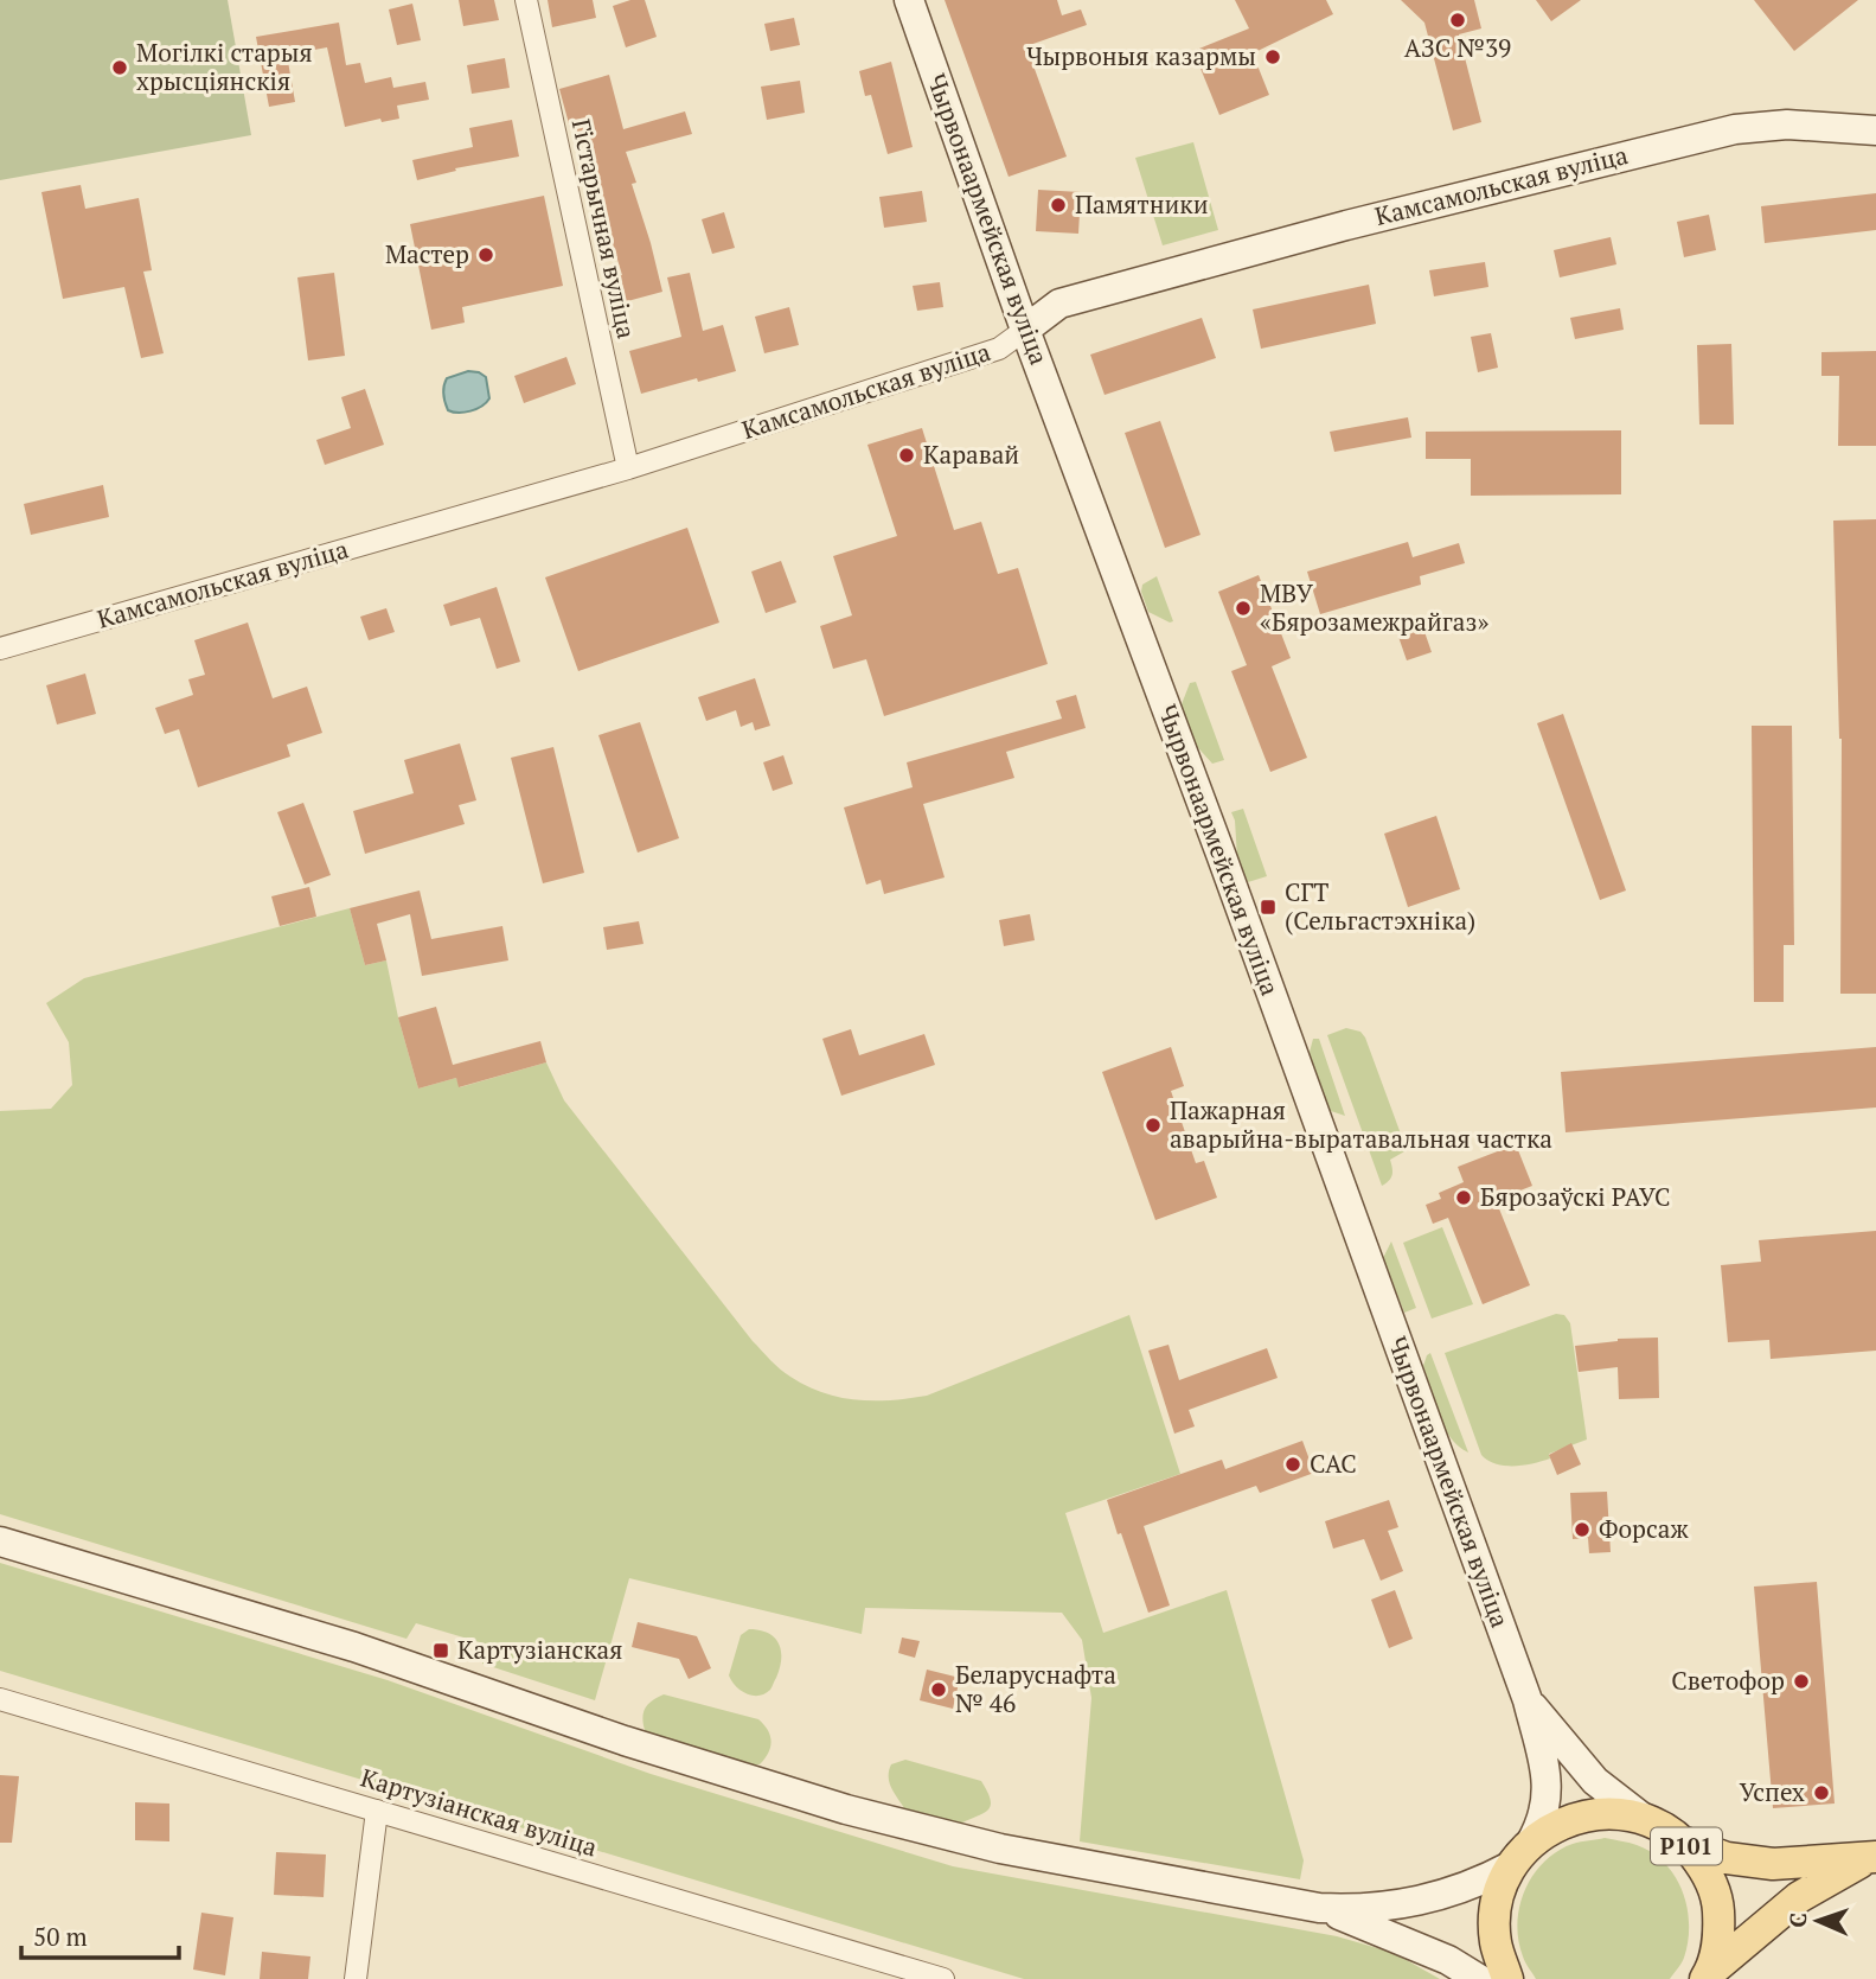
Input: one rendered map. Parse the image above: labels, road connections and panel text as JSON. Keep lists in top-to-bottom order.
{
  "streets": {
    "main road": ["Камсамольская вуліца", "Чырвонаармейская вуліца", "Р101"],
    "street": ["Гістарычная вуліца", "Картузіанская вуліца"]
  },
  "crossings": [
    ["Камсамольская вуліца", "Чырвонаармейская вуліца"],
    ["Камсамольская вуліца", "Гістарычная вуліца"],
    ["Чырвонаармейская вуліца", "Р101"]
  ],
  "places": {
    "other": [
      "АЗС №39",
      "Чырвоныя казармы",
      "Могілкі старыя хрысціянскія",
      "Памятники",
      "Мастер",
      "Каравай",
      "МВУ «Бярозамежрайгаз»",
      "Пажарная аварыйна-выратавальная частка",
      "Бярозаўскі РАУС",
      "САС",
      "Форсаж",
      "Светофор",
      "Беларуснафта № 46",
      "Успех"
    ],
    "transit": ["СГТ (Сельгастэхніка)", "Картузіанская"]
  },
  "scale_bar": "50 m",
  "north": "left"
}
